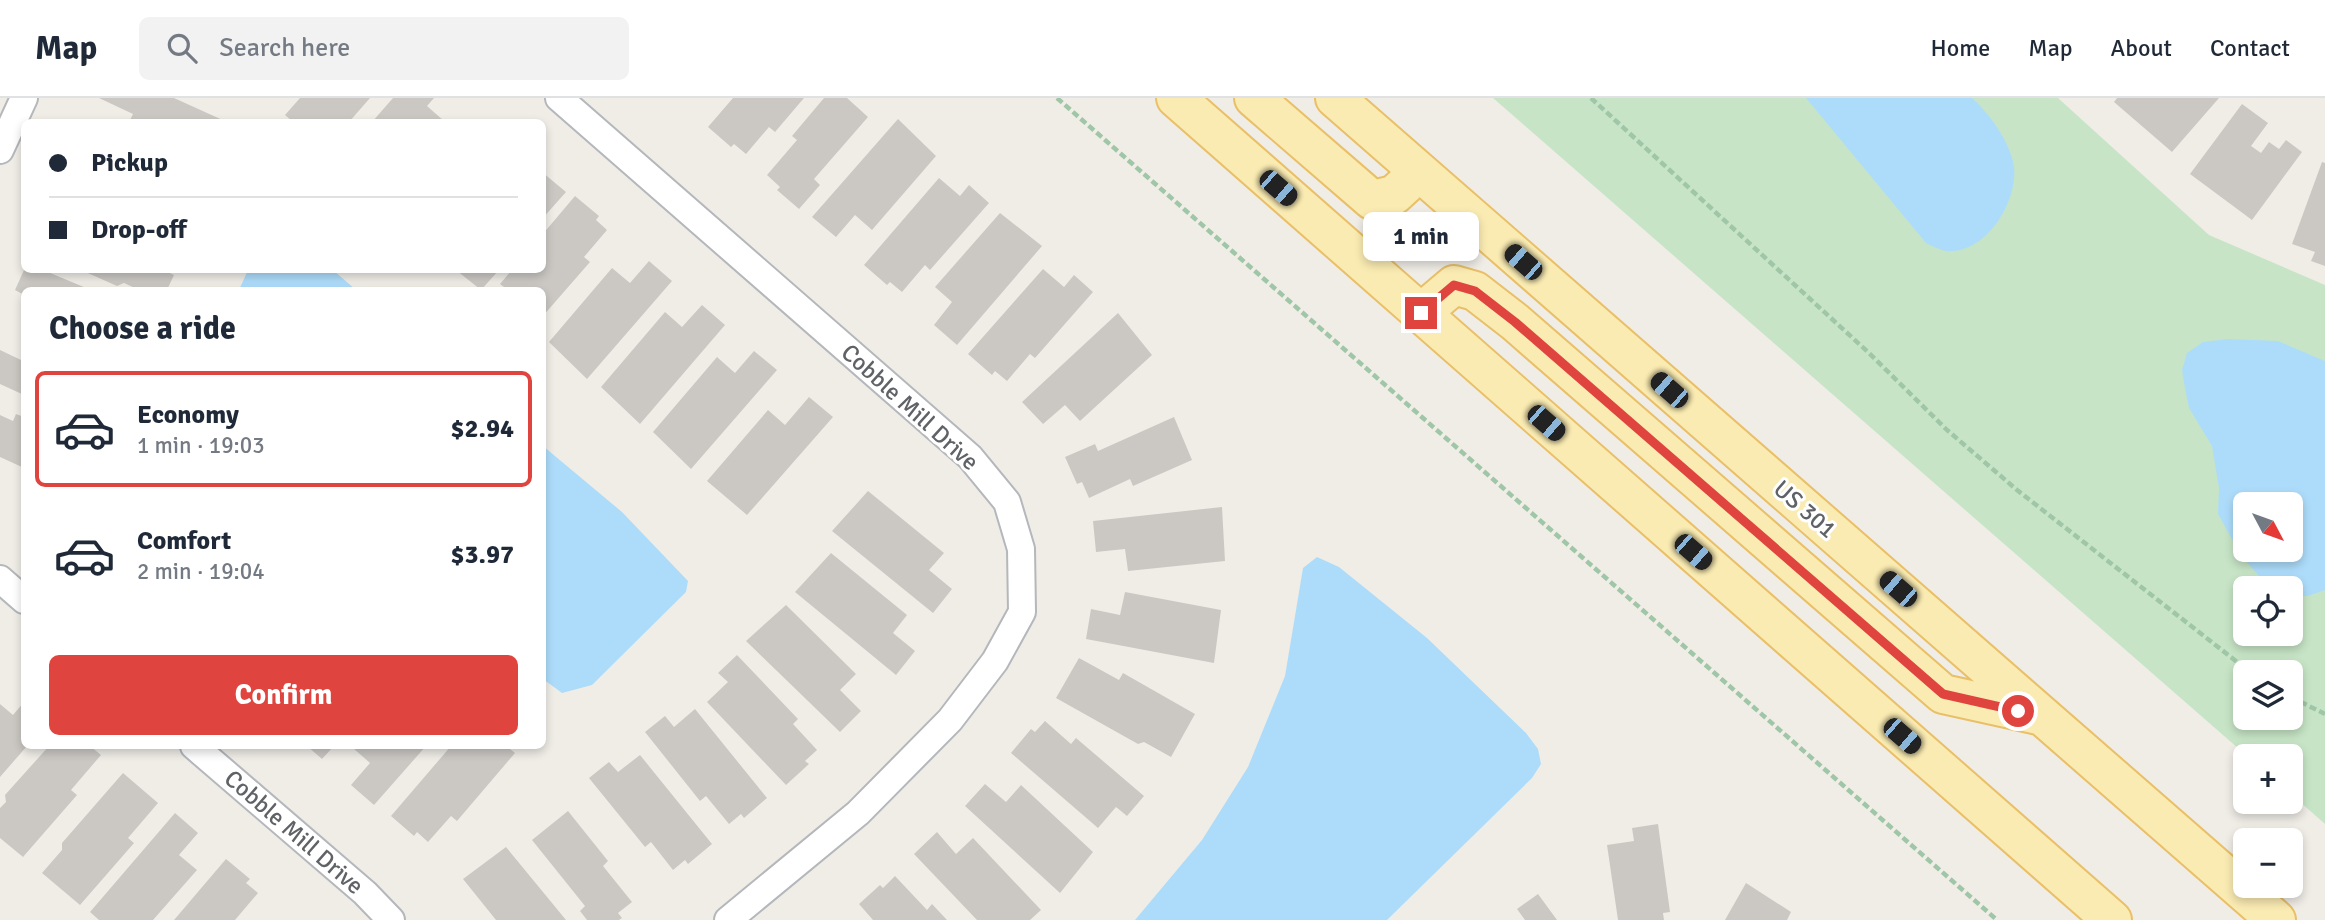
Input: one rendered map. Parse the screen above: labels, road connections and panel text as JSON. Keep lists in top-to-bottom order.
{
  "streets": {
    "main road": ["US 301"],
    "street": ["Cobble Mill Drive"]
  },
  "north": "bottom right",
  "page": {
    "header": "Map",
    "search": "Search here",
    "nav": [
      "Home",
      "Map",
      "About",
      "Contact"
    ],
    "banner": ["Pickup", "Drop-off"],
    "bubble": "1 min",
    "heading": "Choose a ride",
    "list": [
      {
        "name": "Economy",
        "note": "1 min · 19:03",
        "value": "$2.94"
      },
      {
        "name": "Comfort",
        "note": "2 min · 19:04",
        "value": "$3.97"
      }
    ],
    "map_buttons": ["+", "−"],
    "buttons": "Confirm"
  }
}
